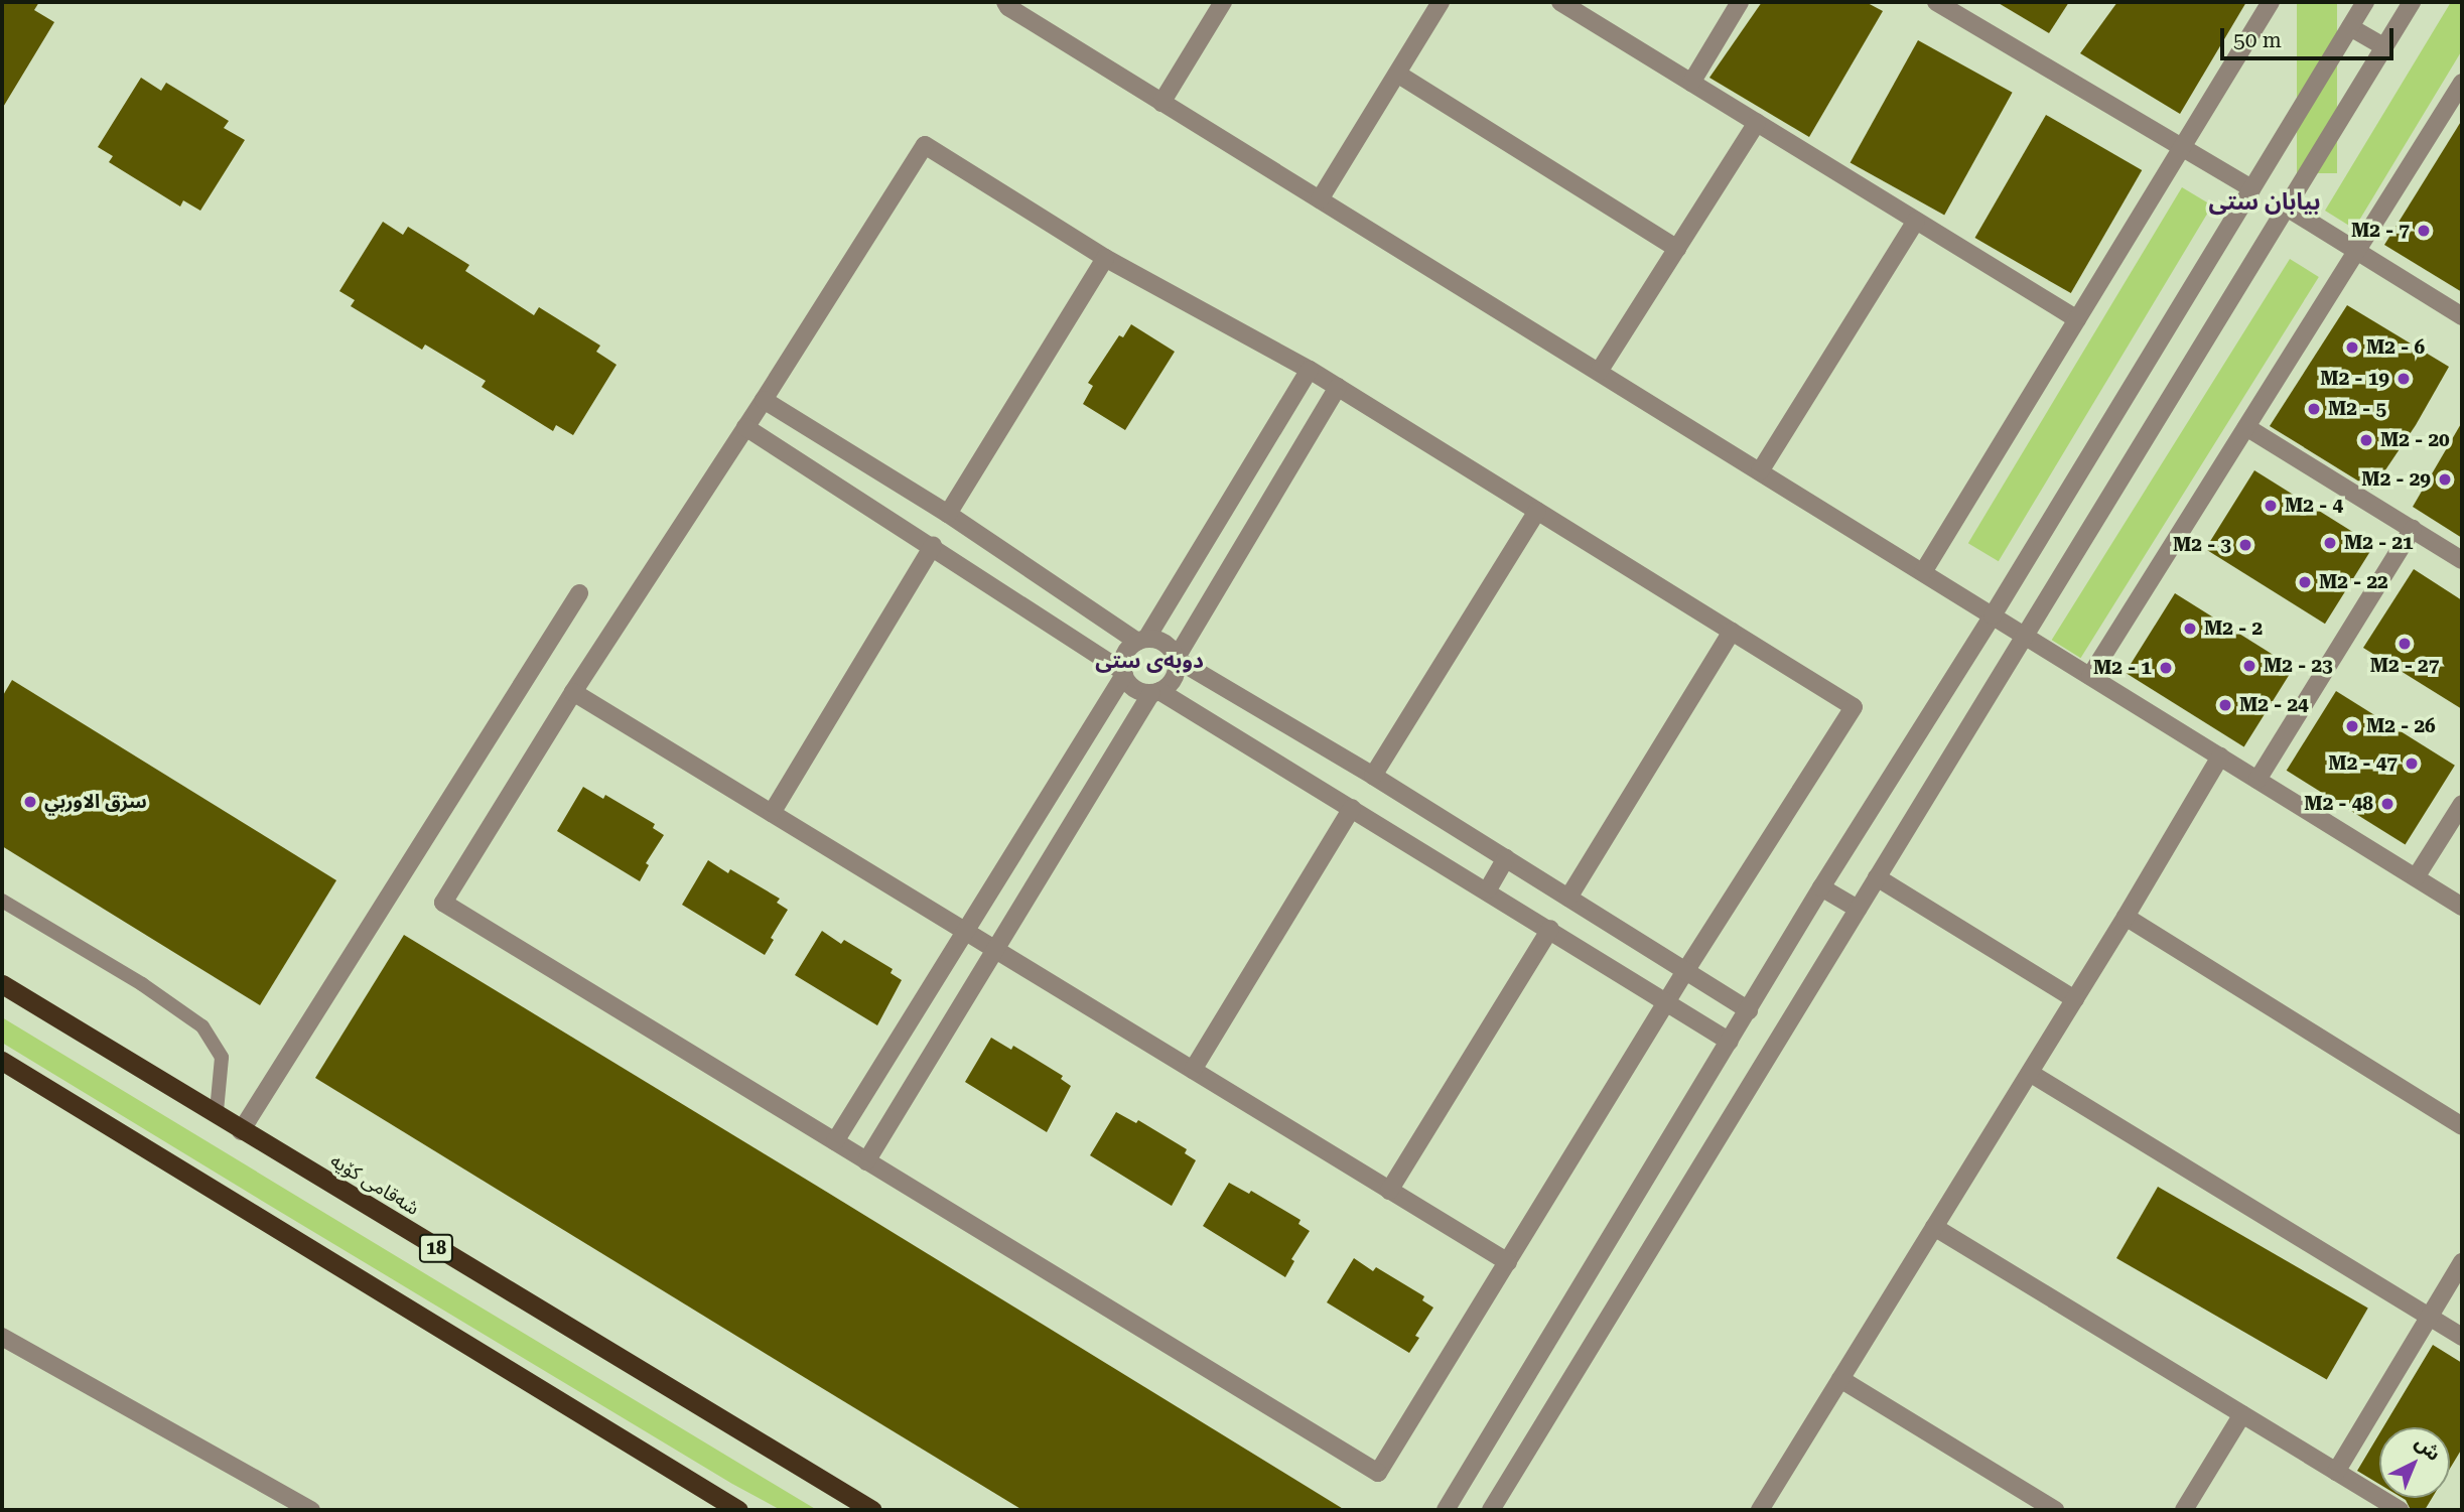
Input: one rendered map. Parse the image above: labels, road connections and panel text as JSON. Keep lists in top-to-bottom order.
{
  "streets": {
    "highway": ["شەقامی کۆیە", "18"]
  },
  "districts": ["بیابان ستی", "دوبه‌ی ستی"],
  "places": [
    "M2 - 7",
    "M2 - 6",
    "M2 - 19",
    "M2 - 5",
    "M2 - 20",
    "M2 - 29",
    "M2 - 4",
    "M2 - 21",
    "M2 - 3",
    "M2 - 22",
    "M2 - 2",
    "M2 - 27",
    "M2 - 23",
    "M2 - 1",
    "M2 - 24",
    "M2 - 26",
    "M2 - 47",
    "سزق الاوربي",
    "M2 - 48"
  ],
  "scale_bar": "50 m",
  "north": "top right"
}
